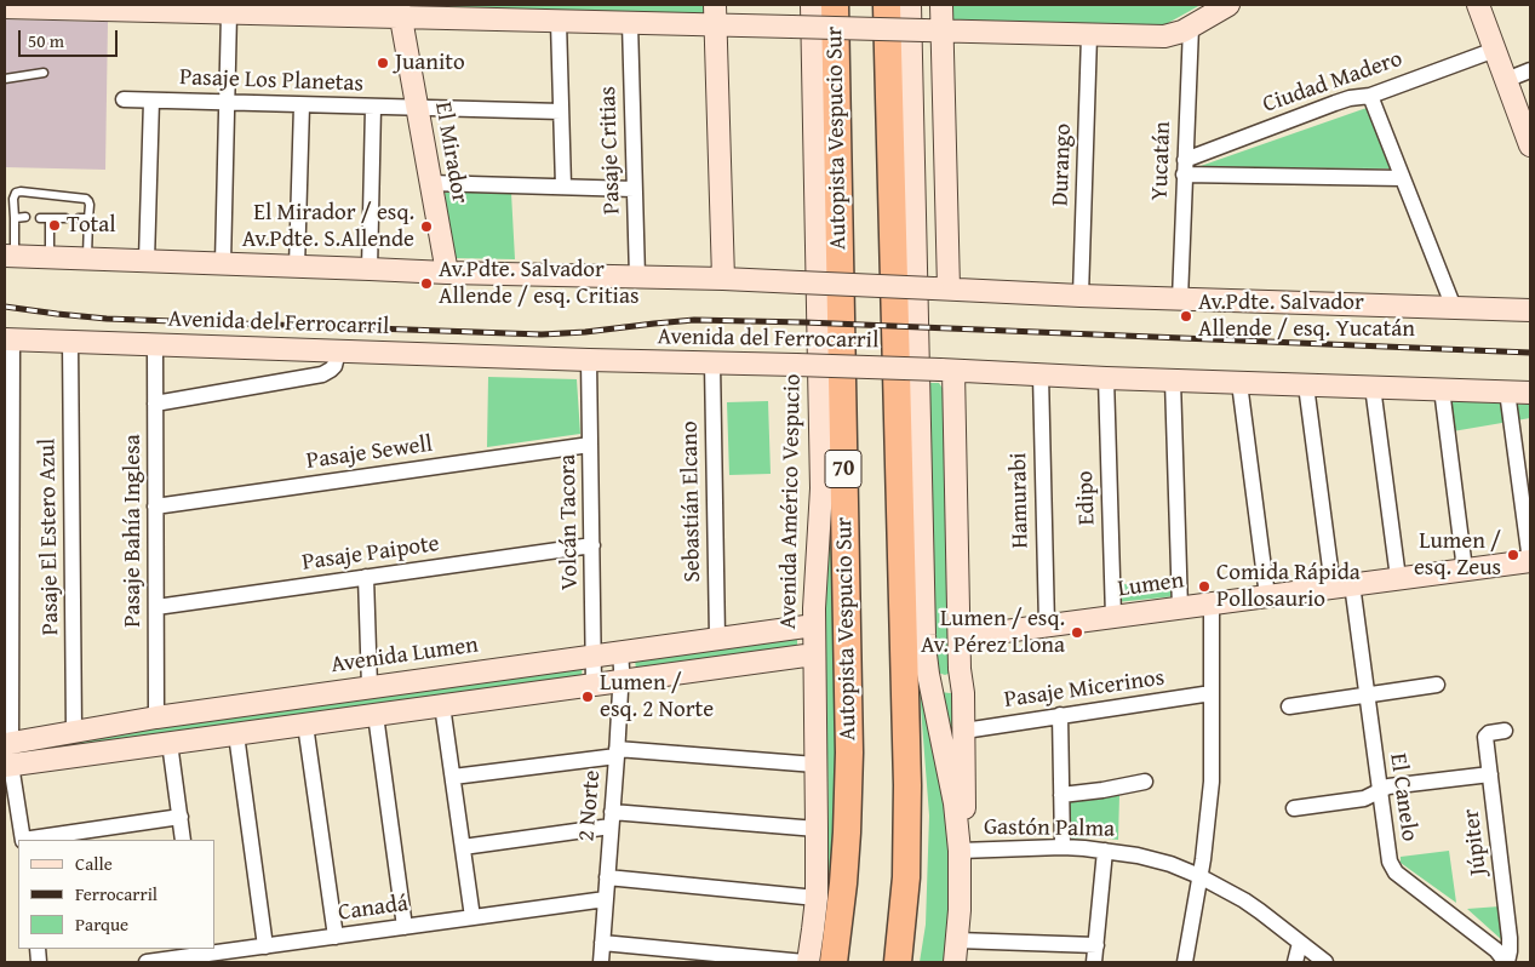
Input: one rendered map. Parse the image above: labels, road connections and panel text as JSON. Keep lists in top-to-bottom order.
{
  "streets": {
    "highway": ["Autopista Vespucio Sur", "70"],
    "street": [
      "Pasaje Los Planetas",
      "Ciudad Madero",
      "Pasaje Critias",
      "El Mirador",
      "Yucatán",
      "Durango",
      "Avenida del Ferrocarril",
      "Pasaje Sewell",
      "Edipo",
      "Hamurabi",
      "Sebastián Elcano",
      "Avenida Américo Vespucio",
      "Volcán Tacora",
      "Pasaje Bahía Inglesa",
      "Pasaje El Estero Azul",
      "Pasaje Paipote",
      "Lumen",
      "Avenida Lumen",
      "Pasaje Micerinos",
      "El Canelo",
      "2 Norte",
      "Gastón Palma",
      "Júpiter",
      "Canadá"
    ]
  },
  "crossings": [
    ["Pasaje Los Planetas", "El Mirador"],
    ["Ciudad Madero", "Yucatán"],
    ["Avenida del Ferrocarril", "Edipo"],
    ["Avenida del Ferrocarril", "Hamurabi"],
    ["Avenida del Ferrocarril", "Sebastián Elcano"],
    ["Avenida del Ferrocarril", "Volcán Tacora"],
    ["Avenida del Ferrocarril", "Pasaje Bahía Inglesa"],
    ["Avenida del Ferrocarril", "Pasaje El Estero Azul"],
    ["Avenida del Ferrocarril", "El Canelo"],
    ["Pasaje Sewell", "Volcán Tacora"],
    ["Pasaje Sewell", "Pasaje Bahía Inglesa"],
    ["Edipo", "Lumen"],
    ["Hamurabi", "Lumen"],
    ["Sebastián Elcano", "Avenida Lumen"],
    ["Avenida Américo Vespucio", "Avenida Lumen"],
    ["Volcán Tacora", "Pasaje Paipote"],
    ["Volcán Tacora", "Avenida Lumen"],
    ["Pasaje Bahía Inglesa", "Pasaje Paipote"],
    ["Pasaje Bahía Inglesa", "Avenida Lumen"],
    ["Pasaje El Estero Azul", "Avenida Lumen"],
    ["Lumen", "El Canelo"],
    ["Avenida Lumen", "2 Norte"],
    ["El Canelo", "Júpiter"],
    ["2 Norte", "Canadá"]
  ],
  "places": [
    "Juanito",
    "Total",
    "El Mirador / esq. Av.Pdte. S.Allende",
    "Av.Pdte. Salvador Allende / esq. Critias",
    "Av.Pdte. Salvador Allende / esq. Yucatán",
    "Lumen / esq. Zeus",
    "Comida Rápida Pollosaurio",
    "Lumen / esq. Av. Pérez Llona",
    "Lumen / esq. 2 Norte"
  ],
  "legend": ["Calle", "Ferrocarril", "Parque"],
  "scale_bar": "50 m"
}
